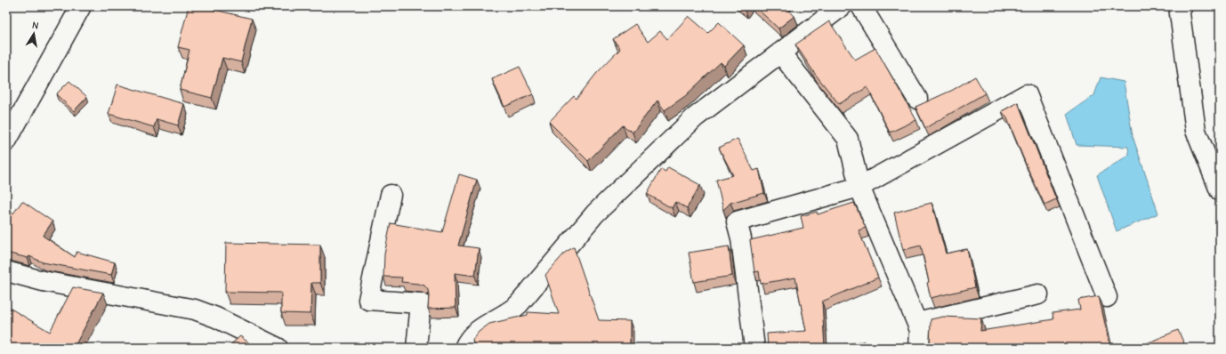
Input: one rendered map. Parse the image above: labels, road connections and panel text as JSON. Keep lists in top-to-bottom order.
{
  "north": "top"
}
